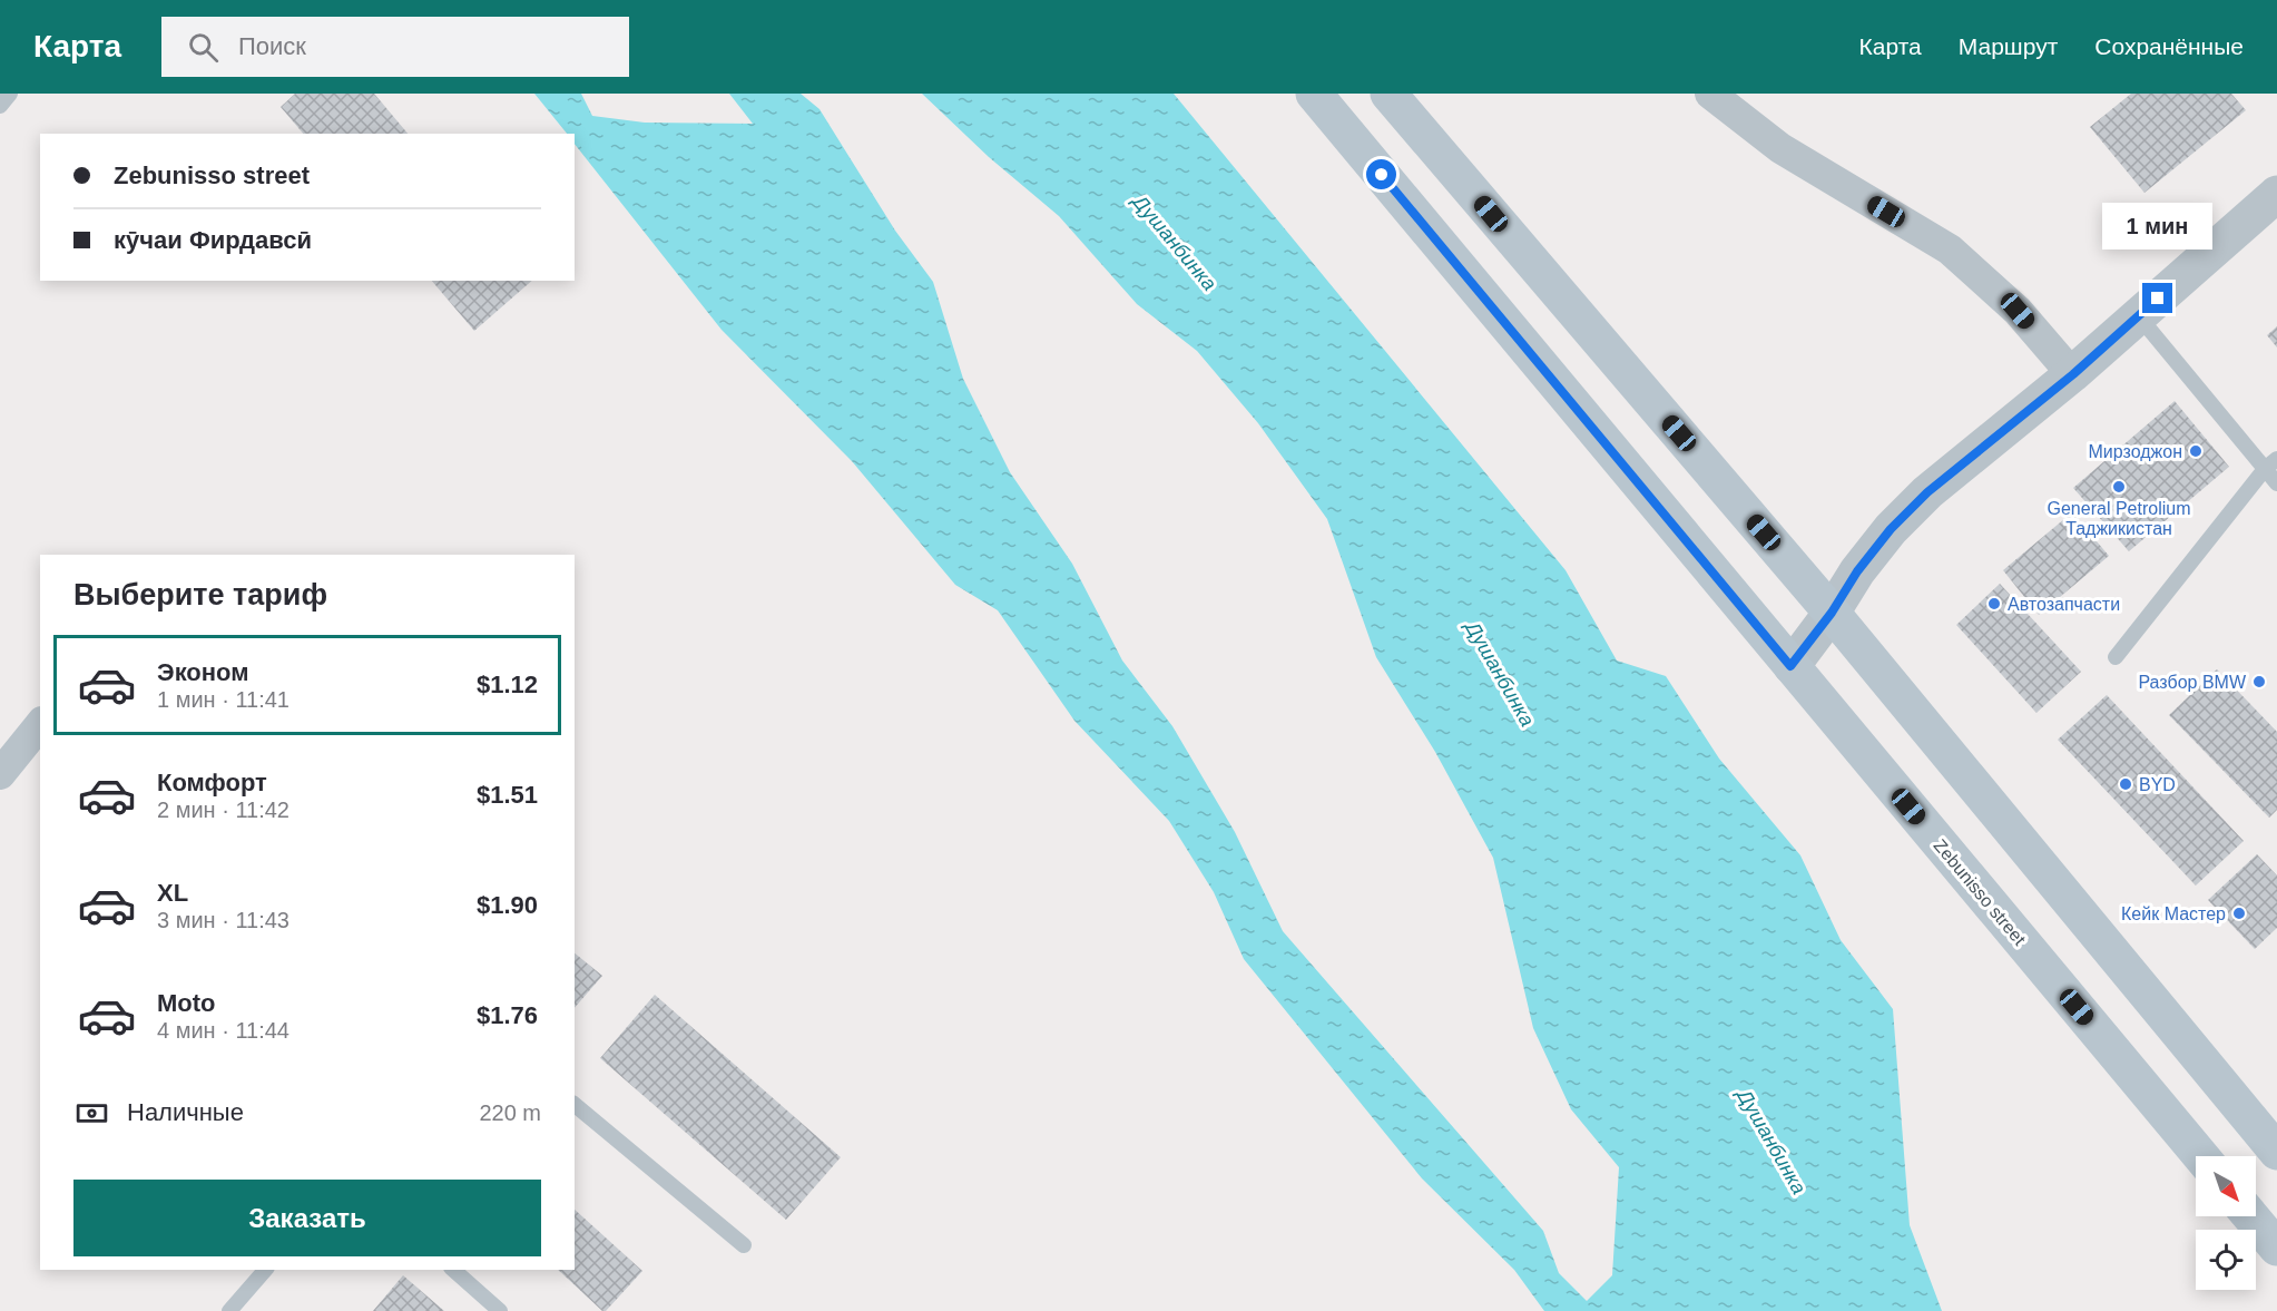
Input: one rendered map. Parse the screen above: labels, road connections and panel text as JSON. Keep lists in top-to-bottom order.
{
  "streets": {
    "main road": ["Zebunisso street"]
  },
  "water": ["Душанбинка"],
  "places": [
    "Мирзоджон",
    "General Petrolium Таджикистан",
    "Автозапчасти",
    "Разбор BMW",
    "BYD",
    "Кейк Мастер"
  ],
  "north": "bottom right",
  "page": {
    "header": "Карта",
    "search": "Поиск",
    "nav": ["Карта", "Маршрут", "Сохранённые"],
    "banner": ["Zebunisso street", "кӯчаи Фирдавсӣ"],
    "bubble": "1 мин",
    "heading": "Выберите тариф",
    "list": [
      {
        "name": "Эконом",
        "note": "1 мин · 11:41",
        "value": "$1.12"
      },
      {
        "name": "Комфорт",
        "note": "2 мин · 11:42",
        "value": "$1.51"
      },
      {
        "name": "XL",
        "note": "3 мин · 11:43",
        "value": "$1.90"
      },
      {
        "name": "Moto",
        "note": "4 мин · 11:44",
        "value": "$1.76"
      }
    ],
    "pay": ["Наличные", "220 m"],
    "buttons": "Заказать"
  }
}
